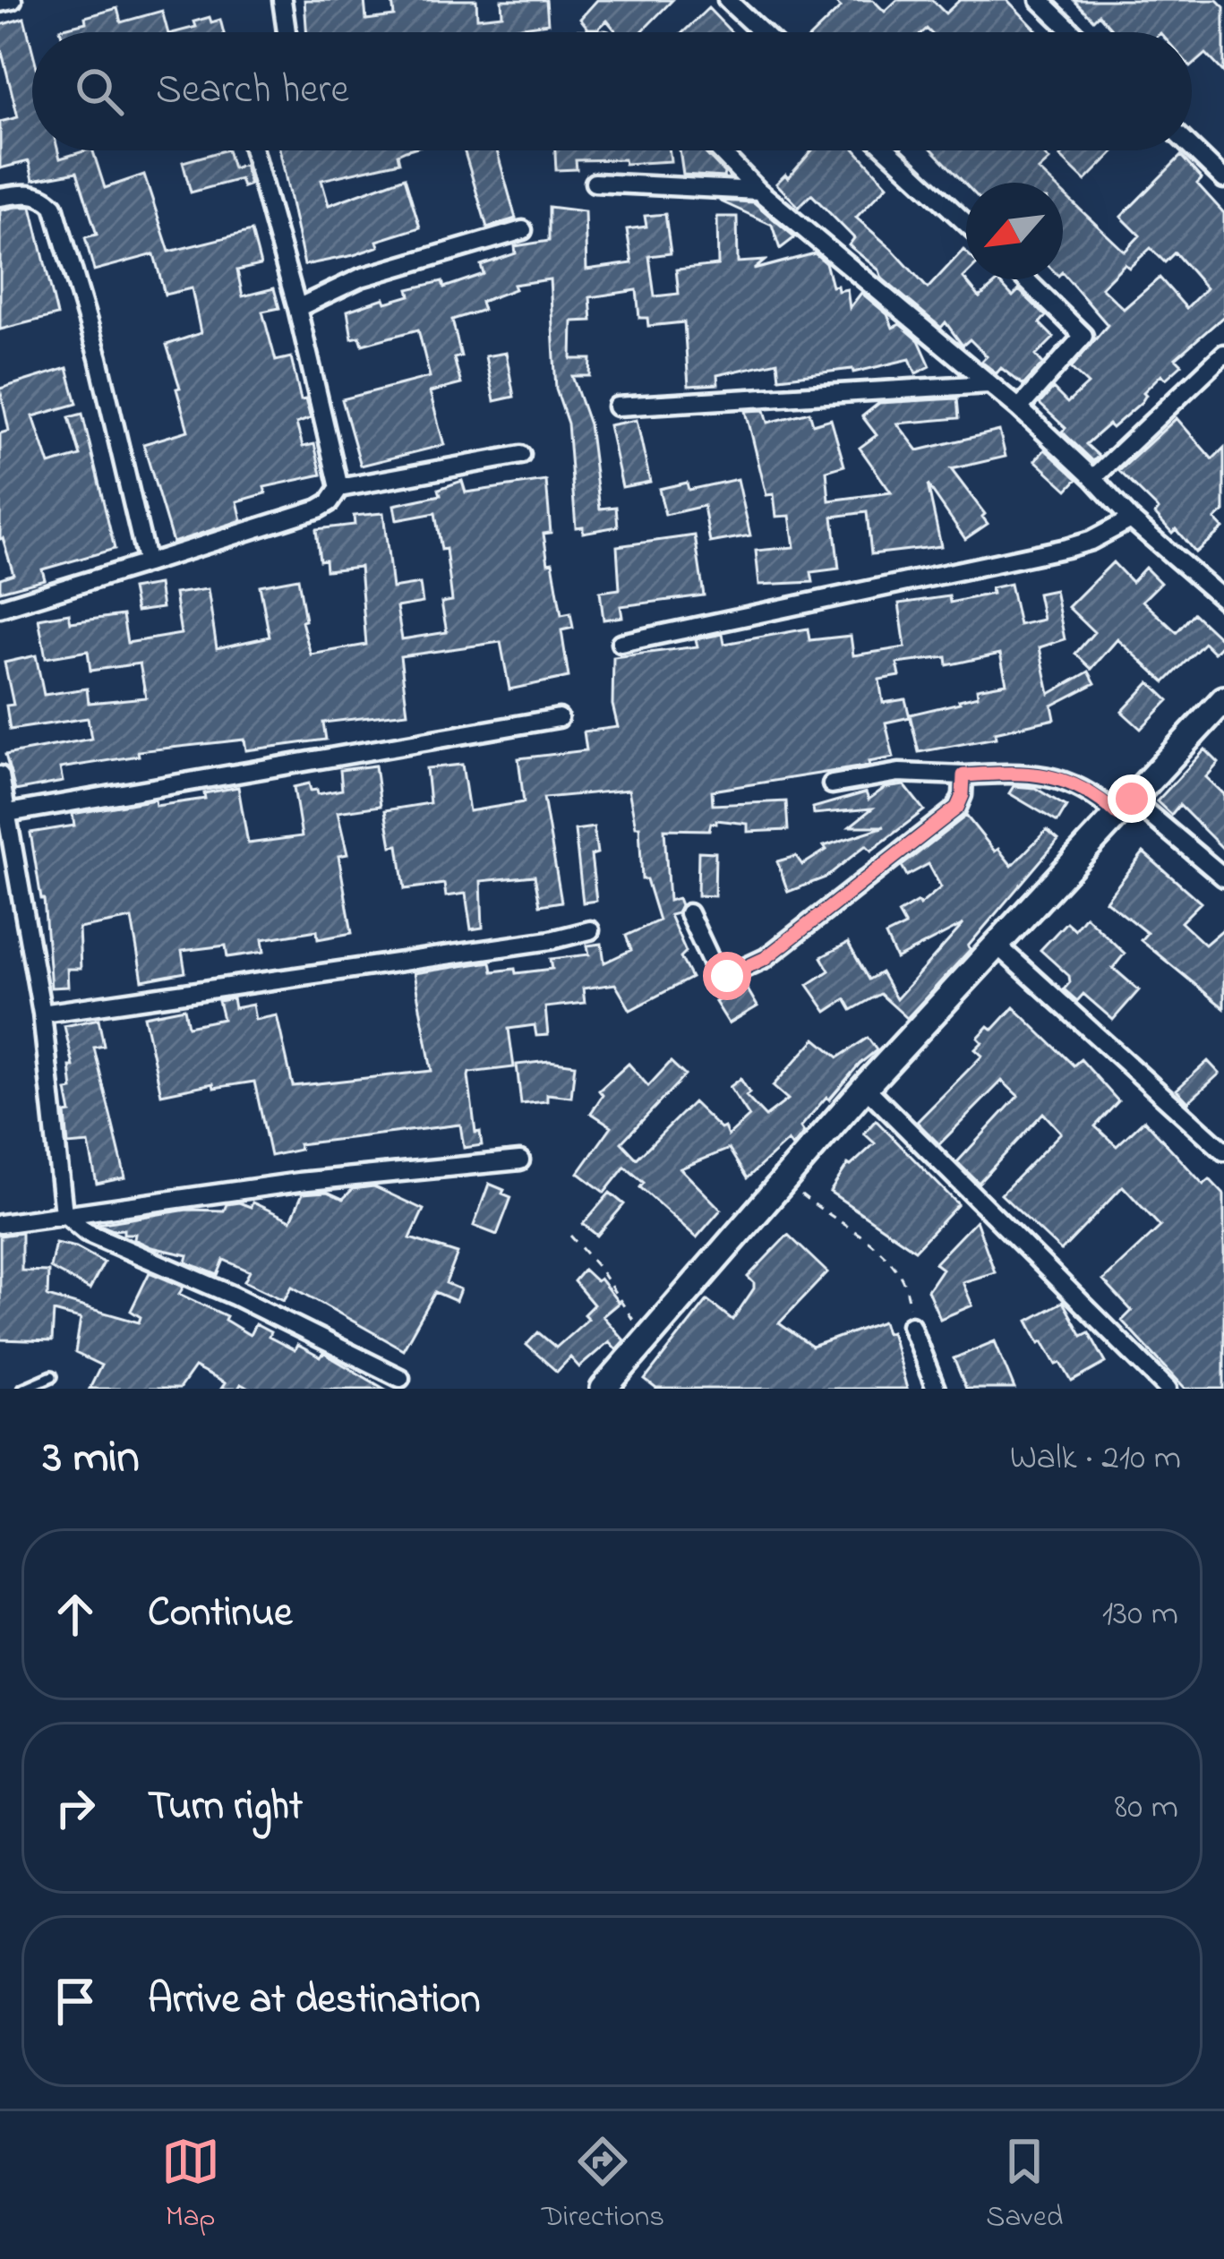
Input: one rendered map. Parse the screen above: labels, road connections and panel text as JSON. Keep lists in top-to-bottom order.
{
  "north": "bottom left",
  "page": {
    "search": "Search here",
    "heading": ["3 min", "Walk · 210 m"],
    "list": [
      ["Continue", "130 m"],
      ["Turn right", "80 m"],
      "Arrive at destination"
    ],
    "nav": ["Map", "Directions", "Saved"]
  }
}
